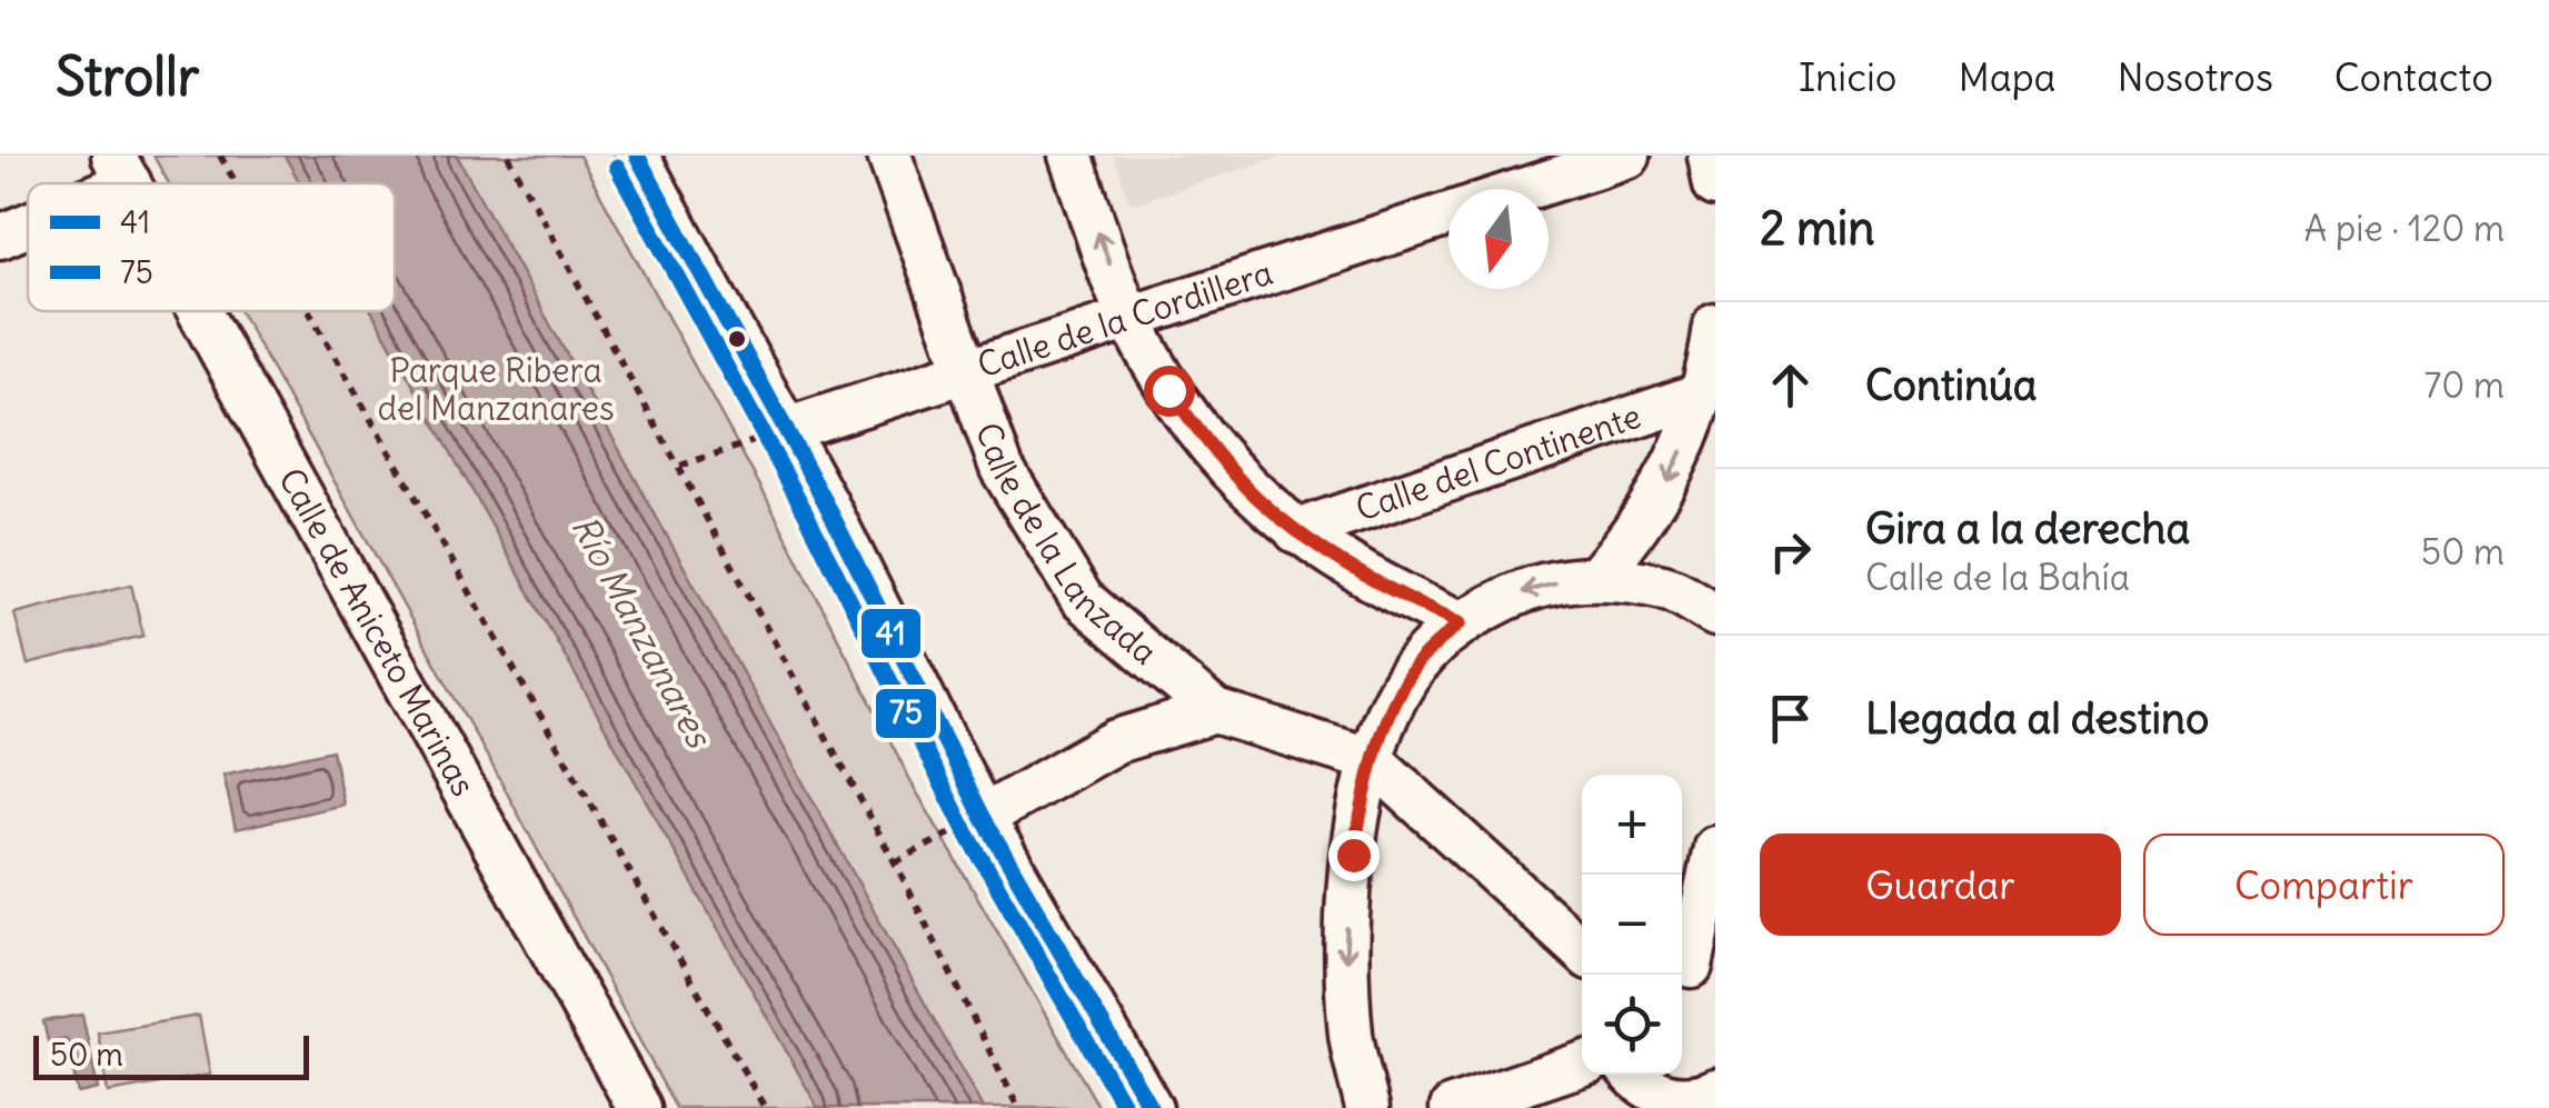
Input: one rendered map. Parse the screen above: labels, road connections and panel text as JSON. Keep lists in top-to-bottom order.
{
  "streets": {
    "street": [
      "Calle de la Cordillera",
      "Calle del Continente",
      "Calle de la Lanzada",
      "Calle de Aniceto Marinas"
    ]
  },
  "crossings": [
    ["Calle de la Cordillera", "Calle de la Lanzada"]
  ],
  "water": ["Río Manzanares"],
  "parks": ["Parque Ribera del Manzanares"],
  "lines": ["transit line 41", "transit line 75"],
  "legend": ["41", "75"],
  "scale_bar": "50 m",
  "north": "bottom",
  "page": {
    "header": "Strollr",
    "nav": [
      "Inicio",
      "Mapa",
      "Nosotros",
      "Contacto"
    ],
    "heading": ["2 min", "A pie · 120 m"],
    "list": [
      ["Continúa", "70 m"],
      ["Gira a la derecha", "Calle de la Bahía", "50 m"],
      "Llegada al destino"
    ],
    "map_buttons": ["+", "−"],
    "buttons": ["Guardar", "Compartir"],
    "scale": "50 m"
  }
}
